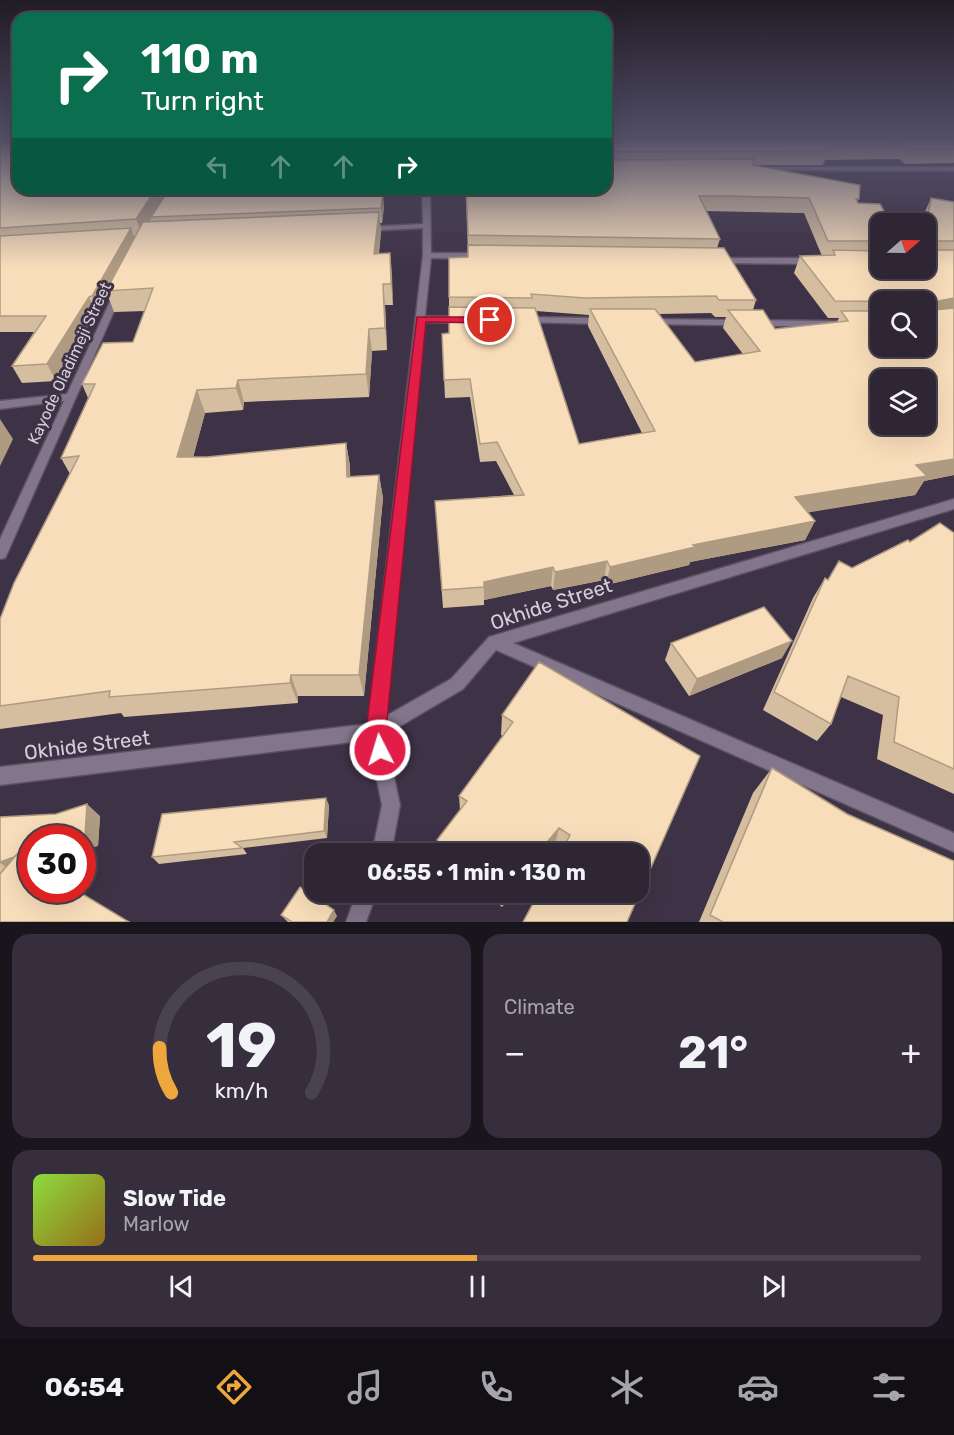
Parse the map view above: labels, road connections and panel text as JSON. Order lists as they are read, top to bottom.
{
  "streets": {
    "street": ["Kayode Oladimeji Street", "Okhide Street"]
  },
  "north": "right",
  "page": {
    "turn": ["110 m", "Turn right"],
    "limit": "30",
    "trip": "06:55 · 1 min · 130 m",
    "tile": "Climate",
    "heat": ["−", "21°", "+"],
    "song": ["Slow Tide", "Marlow"],
    "tabs": "06:54",
    "gauge": ["19", "km/h"]
  }
}
